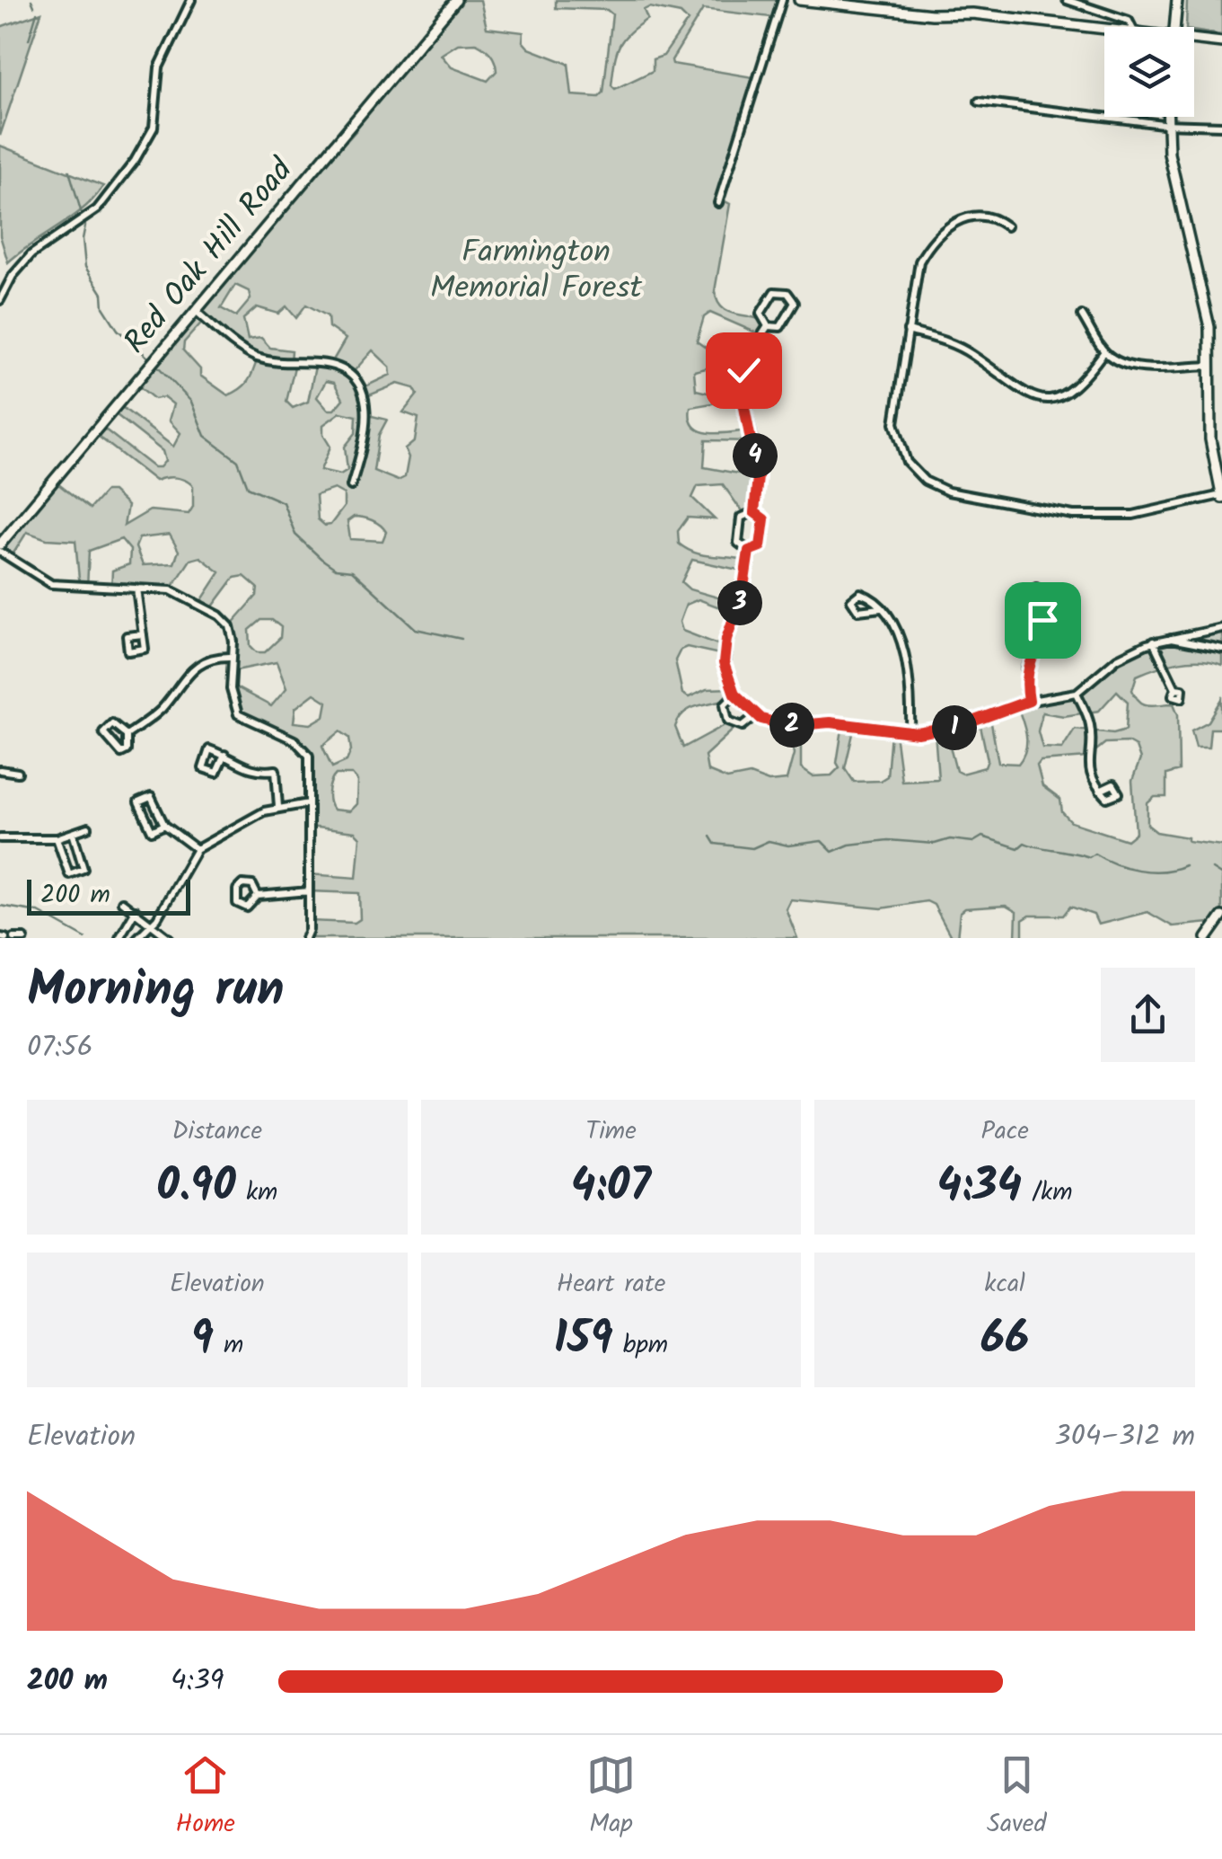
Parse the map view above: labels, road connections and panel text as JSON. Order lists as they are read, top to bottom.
{
  "streets": {
    "street": ["Red Oak Hill Road"]
  },
  "parks": ["Farmington Memorial Forest"],
  "scale_bar": "200 m",
  "page": {
    "pins": [
      "4",
      "3",
      "2",
      "1"
    ],
    "scale": "200 m",
    "heading": ["Morning run", "07:56"],
    "stats": [
      ["Distance", "0.90 km"],
      ["Time", "4:07"],
      ["Pace", "4:34 /km"],
      ["Elevation", "9 m"],
      ["Heart rate", "159 bpm"],
      ["kcal", "66"]
    ],
    "chart": ["Elevation", "304–312 m"],
    "list": [
      {
        "name": "200 m",
        "note": "4:39"
      }
    ],
    "tabs": ["Home", "Map", "Saved"]
  }
}
